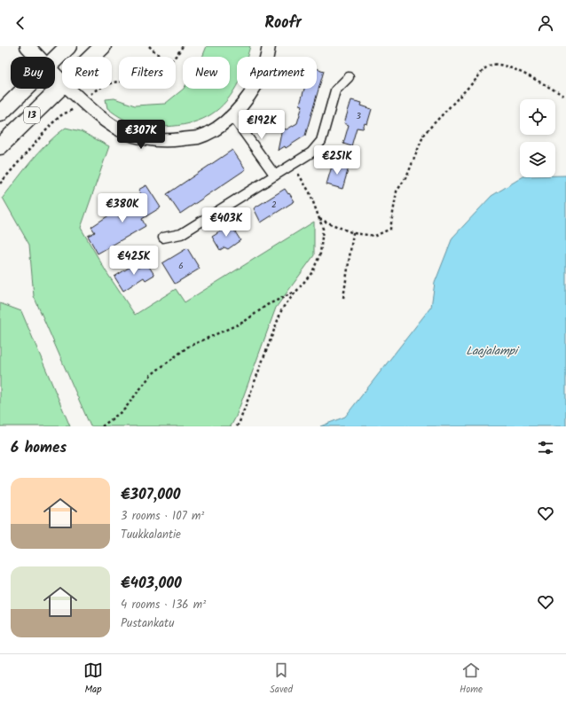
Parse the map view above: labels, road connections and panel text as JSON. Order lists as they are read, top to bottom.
{
  "streets": {
    "highway": ["13"]
  },
  "water": ["Laajalampi"],
  "house_numbers": ["3", "2", "6"],
  "page": {
    "header": "Roofr",
    "chip": [
      "Buy",
      "Rent",
      "Filters",
      "New",
      "Apartment"
    ],
    "price": [
      "€192K",
      "€307K",
      "€251K",
      "€380K",
      "€403K",
      "€425K"
    ],
    "heading": "6 homes",
    "list": [
      {
        "name": "€307,000",
        "note": "3 rooms · 107 m² · Tuukkalantie"
      },
      {
        "name": "€403,000",
        "note": "4 rooms · 136 m² · Pustankatu"
      }
    ],
    "tabs": ["Map", "Saved", "Home"]
  }
}
